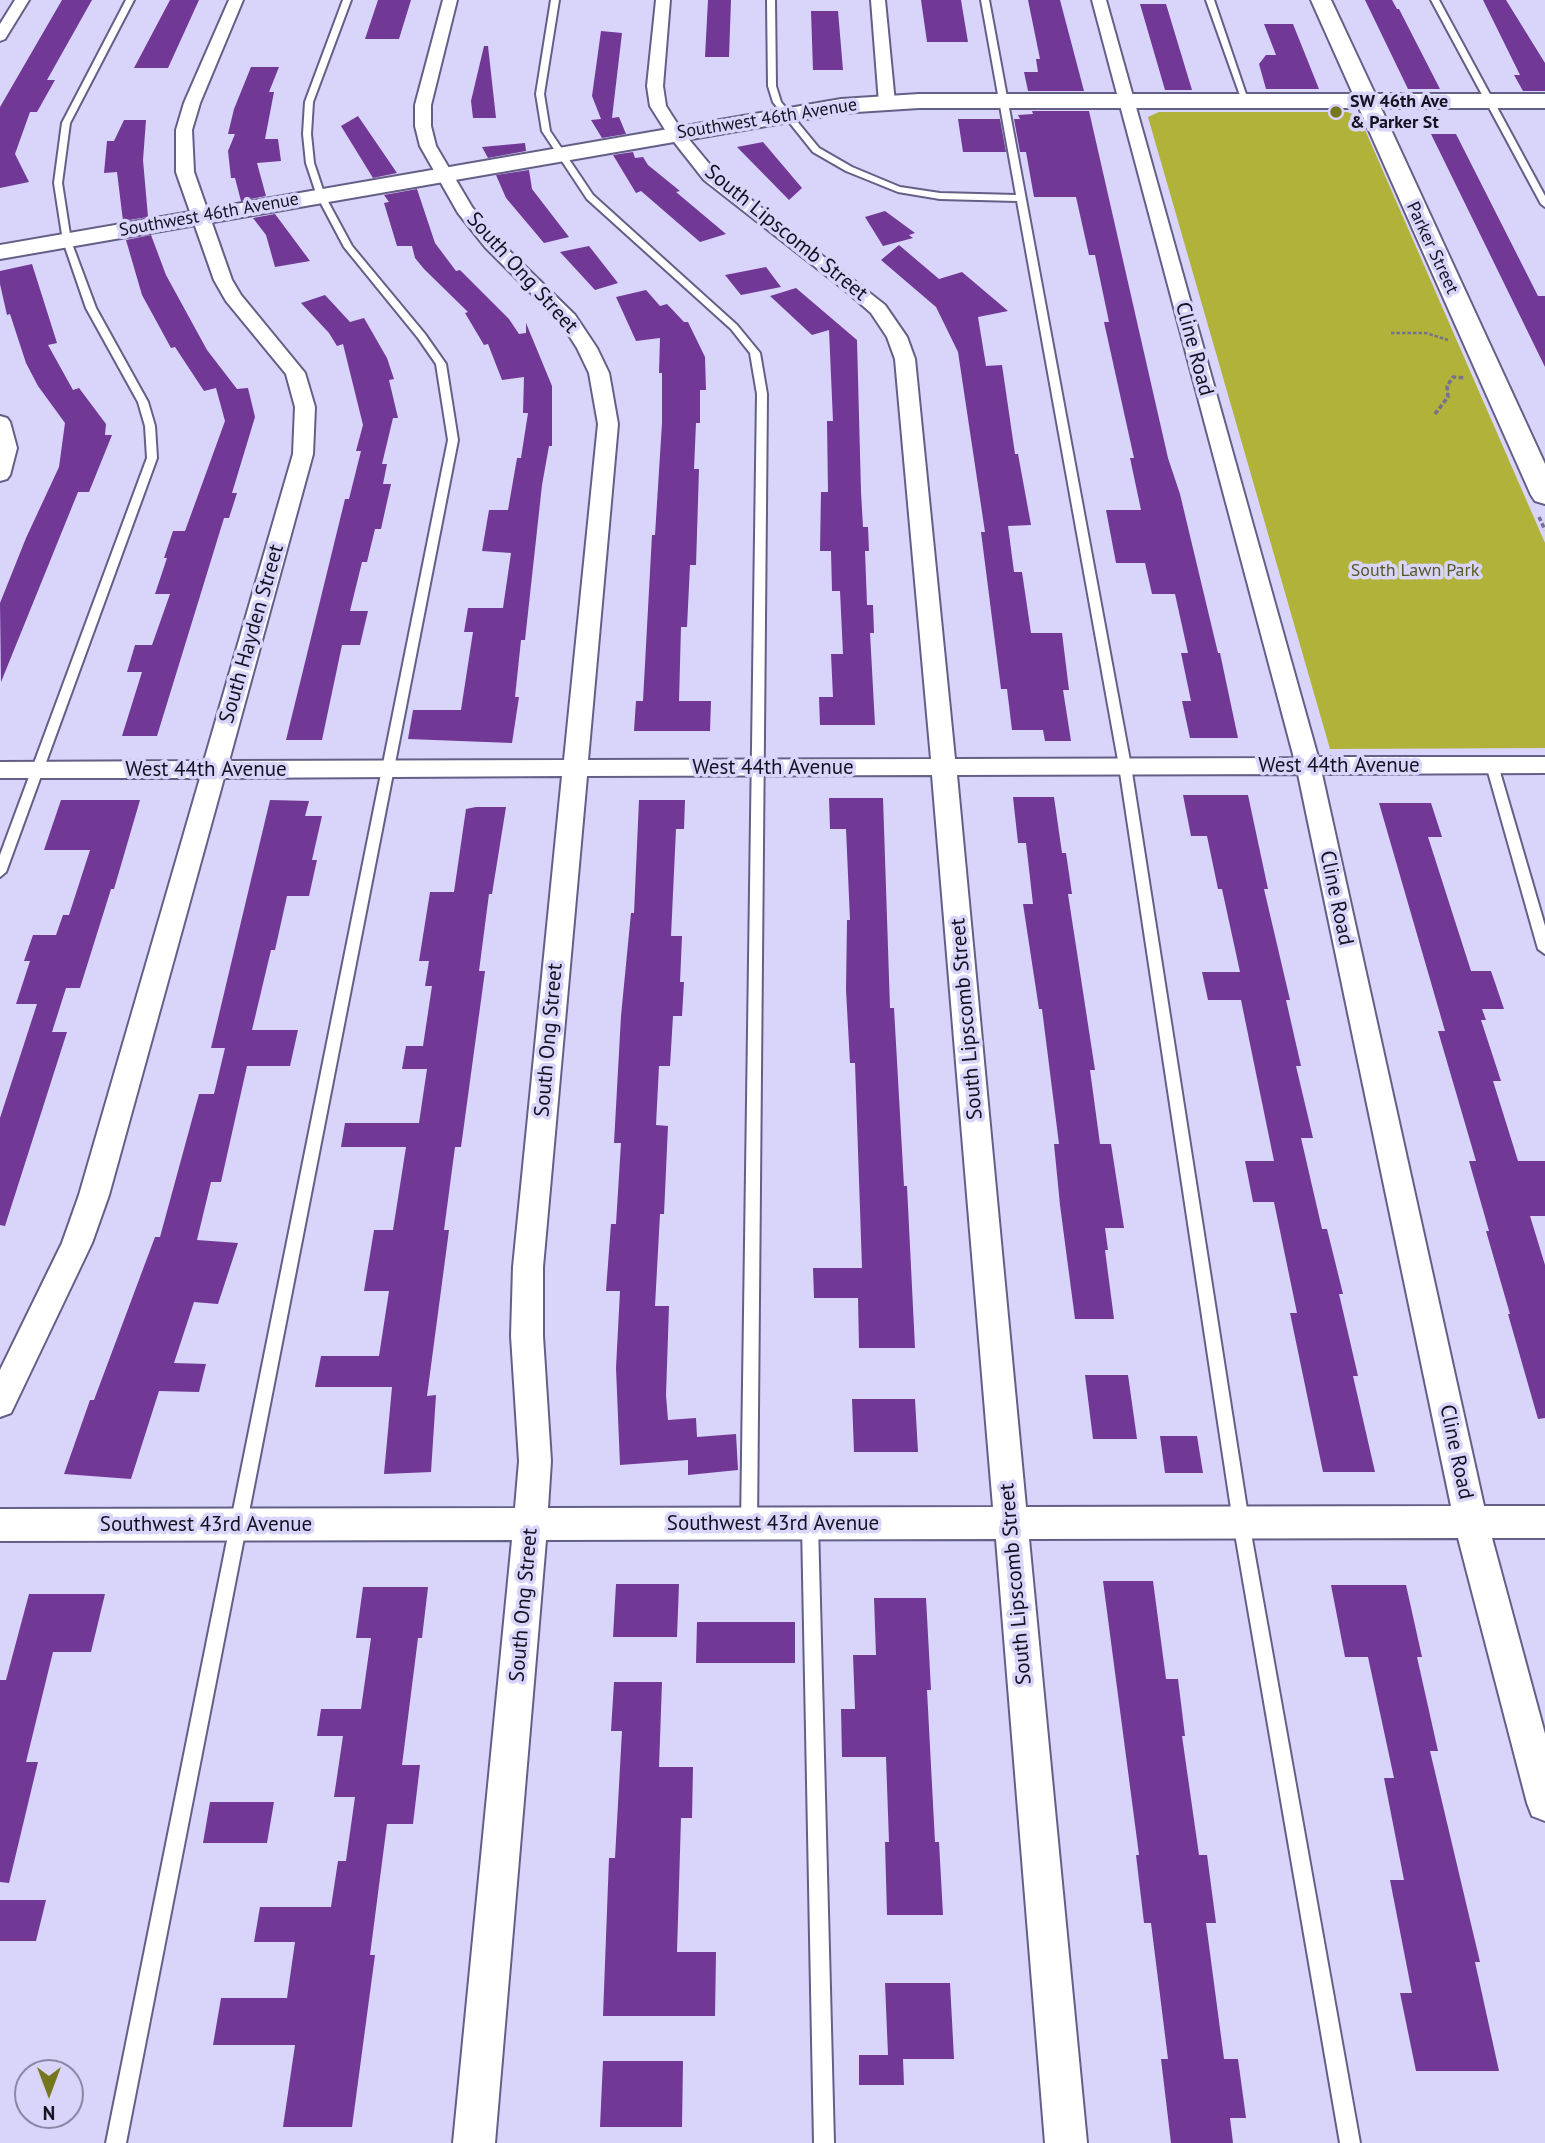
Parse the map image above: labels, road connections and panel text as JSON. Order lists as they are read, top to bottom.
{
  "streets": {
    "main road": ["Southwest 46th Avenue", "Parker Street"],
    "street": [
      "South Lipscomb Street",
      "South Ong Street",
      "Cline Road",
      "South Hayden Street",
      "West 44th Avenue",
      "Southwest 43rd Avenue"
    ]
  },
  "crossings": [
    ["Southwest 46th Avenue", "South Lipscomb Street"],
    ["Southwest 46th Avenue", "Parker Street"],
    ["Southwest 46th Avenue", "South Ong Street"],
    ["Southwest 46th Avenue", "Cline Road"],
    ["Southwest 46th Avenue", "South Hayden Street"],
    ["South Lipscomb Street", "West 44th Avenue"],
    ["South Lipscomb Street", "Southwest 43rd Avenue"],
    ["South Ong Street", "West 44th Avenue"],
    ["South Ong Street", "Southwest 43rd Avenue"],
    ["Cline Road", "West 44th Avenue"],
    ["Cline Road", "Southwest 43rd Avenue"],
    ["South Hayden Street", "West 44th Avenue"]
  ],
  "parks": ["South Lawn Park"],
  "places": ["SW 46th Ave & Parker St"],
  "north": "bottom"
}
